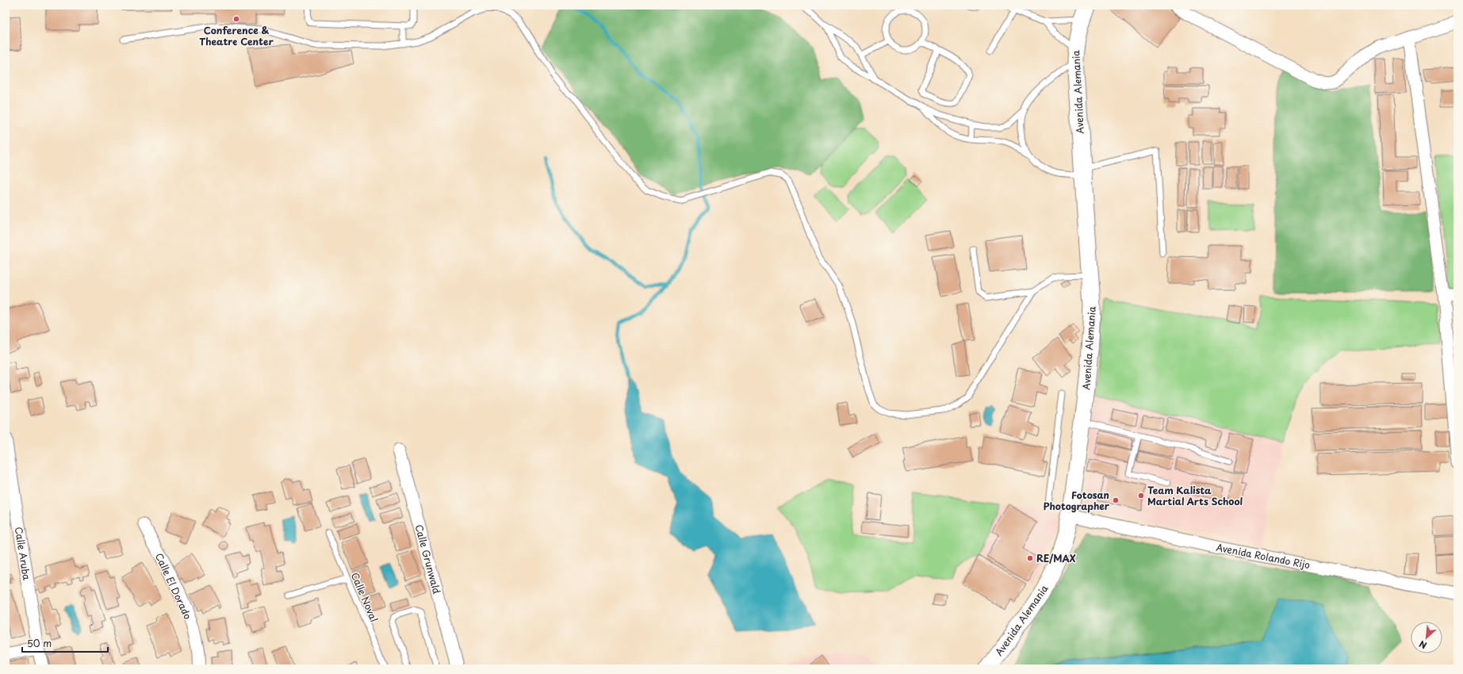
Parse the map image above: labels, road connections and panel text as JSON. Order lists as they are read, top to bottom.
{
  "streets": {
    "street": [
      "Avenida Alemania",
      "Calle Aruba",
      "Avenida Rolando Rijo",
      "Calle Grunwald",
      "Calle El Dorado"
    ],
    "lane": ["Calle Noval"]
  },
  "crossings": [
    ["Avenida Alemania", "Avenida Rolando Rijo"]
  ],
  "places": [
    "Conference & Theatre Center",
    "Team Kalista Martial Arts School",
    "Fotosan Photographer",
    "RE/MAX"
  ],
  "scale_bar": "50 m",
  "north": "bottom left"
}
